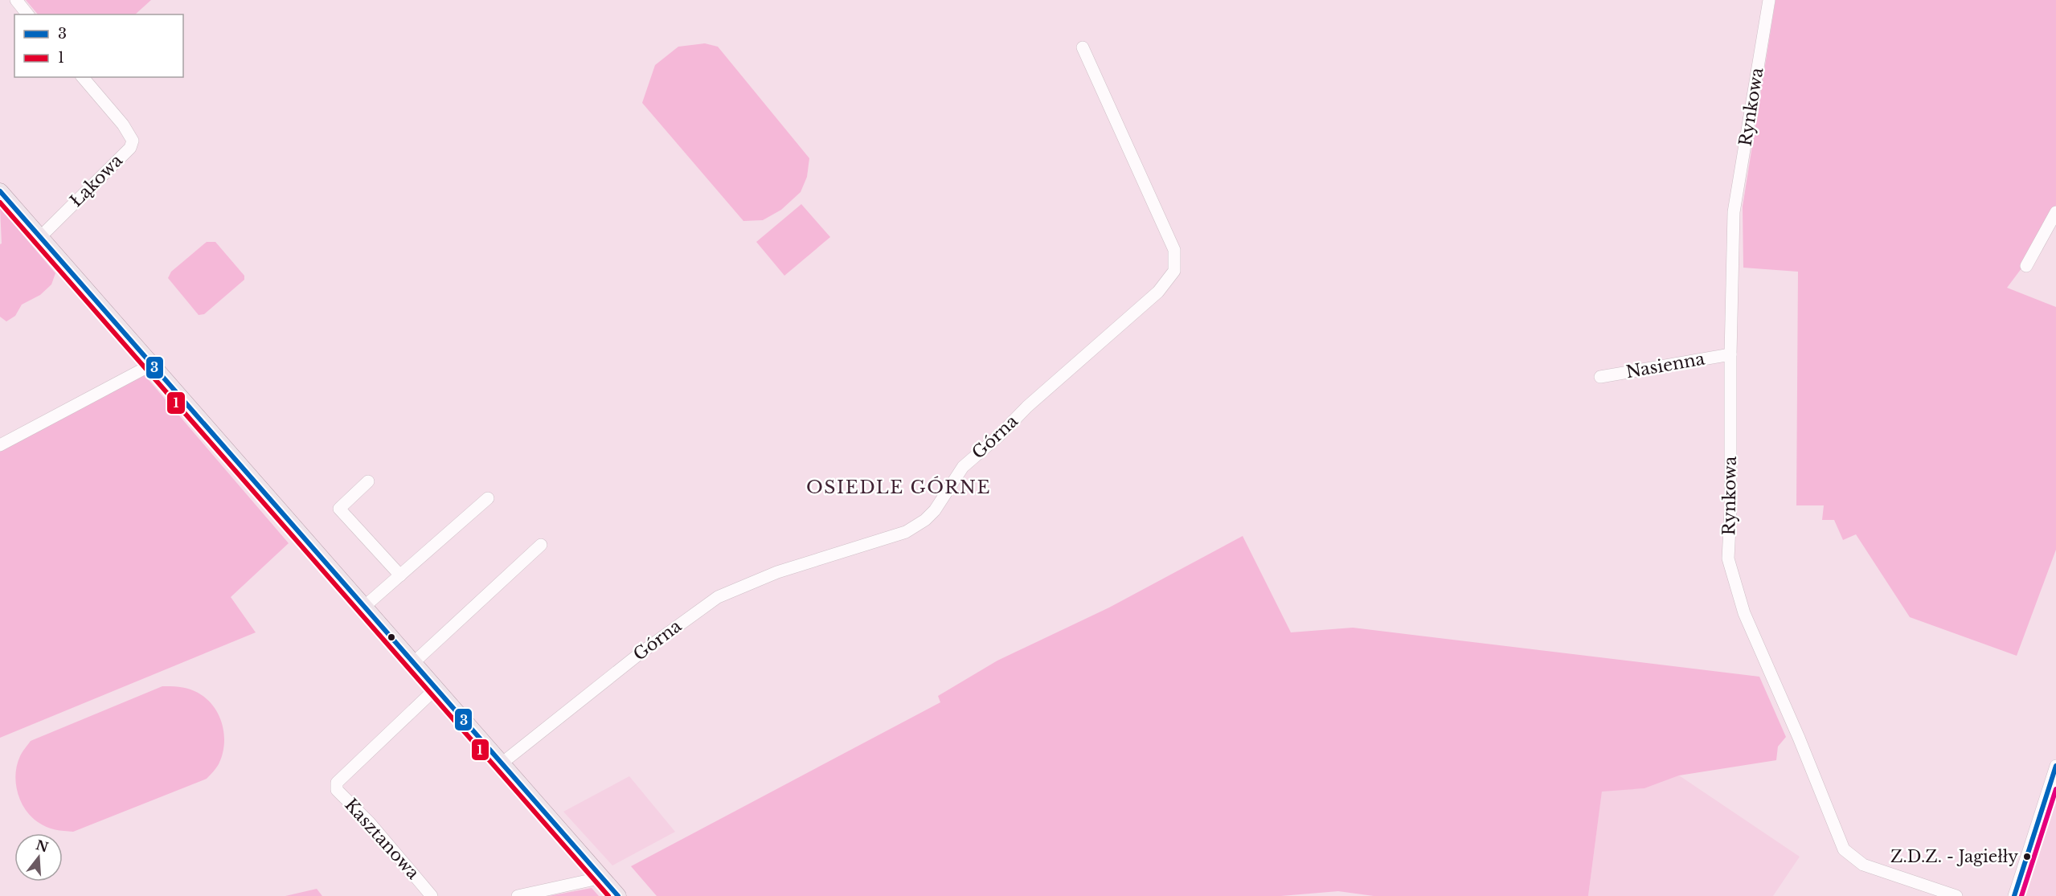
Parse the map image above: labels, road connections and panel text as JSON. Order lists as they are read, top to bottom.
{
  "streets": {
    "street": [
      "Rynkowa",
      "Łąkowa",
      "Nasienna",
      "Górna",
      "Kasztanowa"
    ]
  },
  "crossings": [
    ["Rynkowa", "Nasienna"]
  ],
  "districts": ["OSIEDLE GÓRNE"],
  "places": ["Z.D.Z. - Jagiełły"],
  "lines": ["transit line 3", "transit line 1"],
  "legend": ["3", "1"],
  "north": "top"
}
